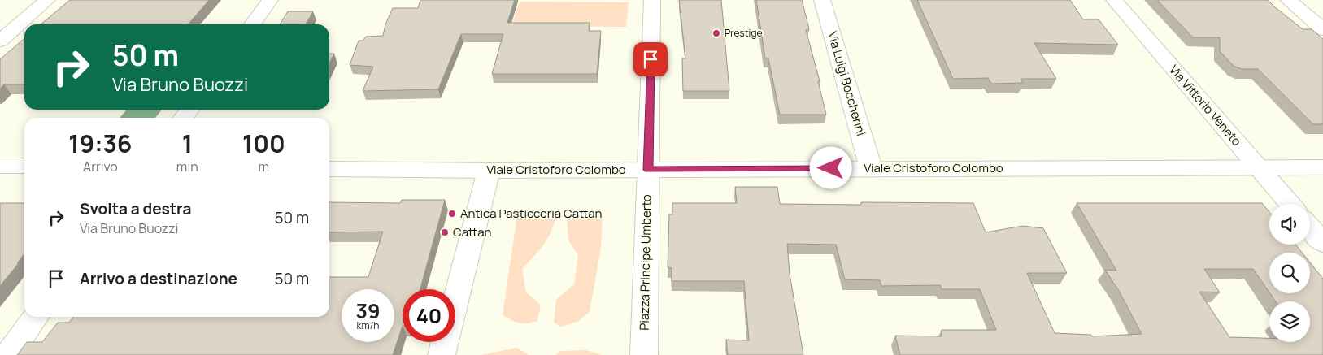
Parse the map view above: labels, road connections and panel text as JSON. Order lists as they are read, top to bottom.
{
  "streets": {
    "street": [
      "Via Luigi Boccherini",
      "Via Vittorio Veneto",
      "Viale Cristoforo Colombo",
      "Piazza Principe Umberto"
    ]
  },
  "crossings": [
    ["Via Luigi Boccherini", "Viale Cristoforo Colombo"],
    ["Via Vittorio Veneto", "Viale Cristoforo Colombo"],
    ["Viale Cristoforo Colombo", "Piazza Principe Umberto"]
  ],
  "places": ["Prestige", "Antica Pasticceria Cattan", "Cattan"],
  "page": {
    "turn": ["50 m", "Via Bruno Buozzi"],
    "eta": [
      "19:36",
      "Arrivo",
      "1",
      "min",
      "100",
      "m"
    ],
    "list": [
      {
        "name": "Svolta a destra",
        "note": "Via Bruno Buozzi",
        "value": "50 m"
      },
      {
        "name": "Arrivo a destinazione",
        "value": "50 m"
      }
    ],
    "speed": "39 km/h",
    "limit": "40"
  }
}
